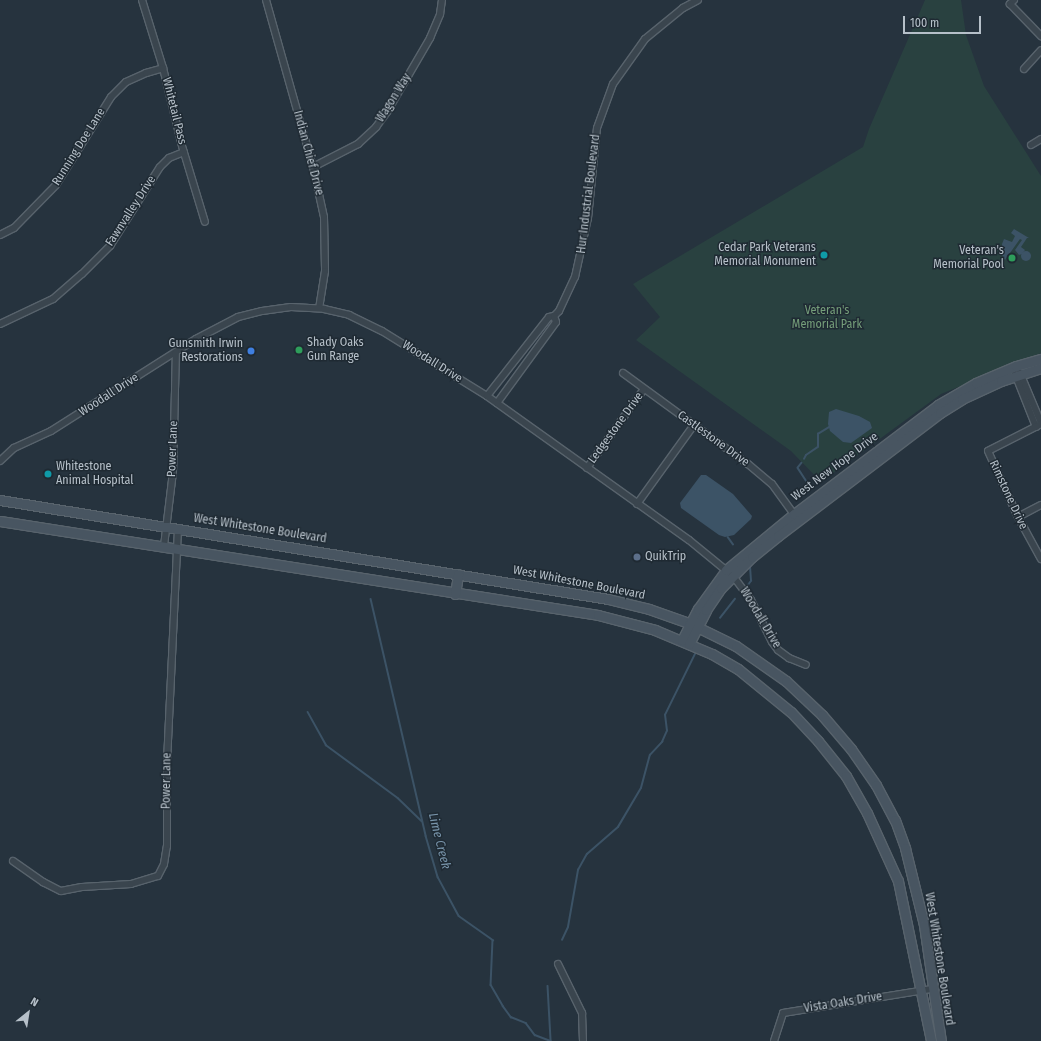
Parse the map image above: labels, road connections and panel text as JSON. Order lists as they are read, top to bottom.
{
  "streets": {
    "main road": ["West New Hope Drive", "West Whitestone Boulevard"],
    "street": [
      "Wagon Way",
      "Whitetail Pass",
      "Running Doe Lane",
      "Indian Chief Drive",
      "Hur Industrial Boulevard",
      "Fawnvalley Drive",
      "Woodall Drive",
      "Ledgestone Drive",
      "Castlestone Drive",
      "Power Lane",
      "Rimstone Drive",
      "Vista Oaks Drive"
    ]
  },
  "crossings": [
    ["Wagon Way", "Indian Chief Drive"],
    ["Whitetail Pass", "Running Doe Lane"],
    ["Whitetail Pass", "Fawnvalley Drive"],
    ["Indian Chief Drive", "Woodall Drive"],
    ["Hur Industrial Boulevard", "Woodall Drive"],
    ["Woodall Drive", "Ledgestone Drive"],
    ["Woodall Drive", "Power Lane"],
    ["Woodall Drive", "West New Hope Drive"],
    ["Ledgestone Drive", "Castlestone Drive"],
    ["Castlestone Drive", "West New Hope Drive"],
    ["Power Lane", "West Whitestone Boulevard"],
    ["West New Hope Drive", "West Whitestone Boulevard"],
    ["West Whitestone Boulevard", "Vista Oaks Drive"]
  ],
  "water": ["Lime Creek"],
  "parks": ["Veteran's Memorial Park"],
  "places": [
    "Cedar Park Veterans Memorial Monument",
    "Veteran's Memorial Pool",
    "Shady Oaks Gun Range",
    "Gunsmith Irwin Restorations",
    "Whitestone Animal Hospital",
    "QuikTrip"
  ],
  "scale_bar": "100 m",
  "north": "top right"
}
